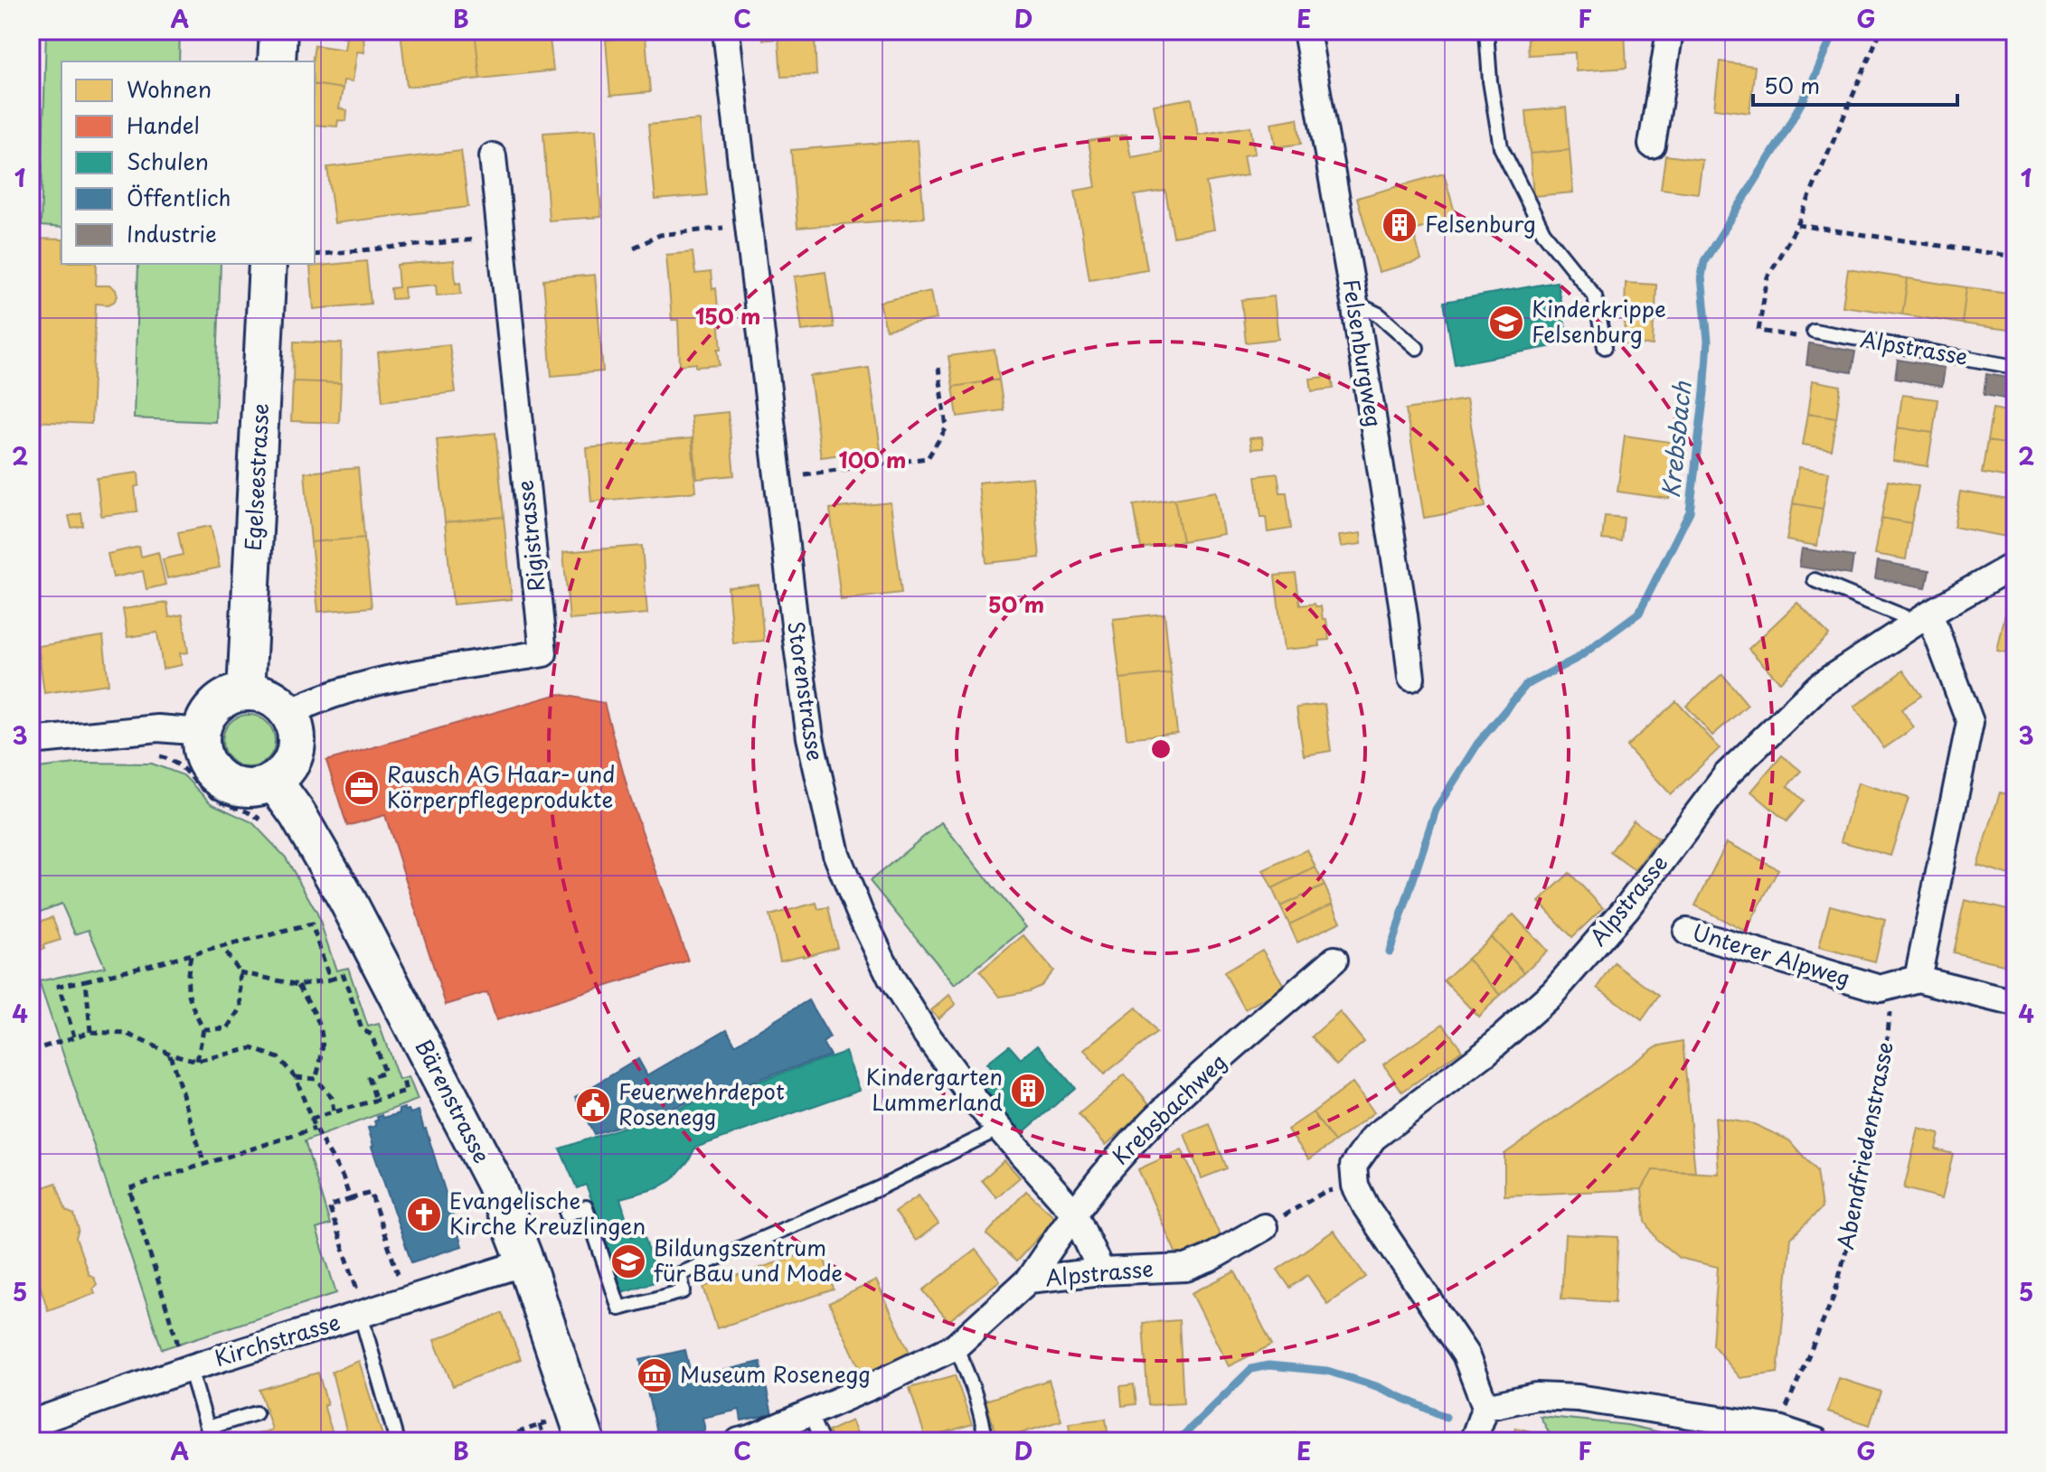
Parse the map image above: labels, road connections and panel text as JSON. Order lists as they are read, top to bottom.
{
  "streets": {
    "main road": ["Egelseestrasse", "Bärenstrasse"],
    "street": [
      "Alpstrasse",
      "Felsenburgweg",
      "Rigistrasse",
      "Storenstrasse",
      "Unterer Alpweg",
      "Krebsbachweg",
      "Kirchstrasse"
    ],
    "path": ["Abendfriedenstrasse"]
  },
  "crossings": [
    ["Alpstrasse", "Storenstrasse"],
    ["Alpstrasse", "Krebsbachweg"],
    ["Egelseestrasse", "Rigistrasse"],
    ["Egelseestrasse", "Bärenstrasse"],
    ["Rigistrasse", "Bärenstrasse"],
    ["Storenstrasse", "Krebsbachweg"],
    ["Unterer Alpweg", "Abendfriedenstrasse"],
    ["Bärenstrasse", "Kirchstrasse"]
  ],
  "water": ["Krebsbach"],
  "places": {
    "building": ["Felsenburg", "Kindergarten Lummerland"],
    "school or university": ["Kinderkrippe Felsenburg", "Bildungszentrum für Bau und Mode"],
    "office": ["Rausch AG Haar- und Körperpflegeprodukte"],
    "public building": ["Feuerwehrdepot Rosenegg"],
    "church": ["Evangelische Kirche Kreuzlingen"],
    "museum": ["Museum Rosenegg"]
  },
  "legend": [
    "Wohnen",
    "Handel",
    "Schulen",
    "Öffentlich",
    "Industrie"
  ],
  "scale_bar": "50 m",
  "grid": {
    "columns": [
      "A",
      "B",
      "C",
      "D",
      "E",
      "F",
      "G"
    ],
    "rows": [
      "1",
      "2",
      "3",
      "4",
      "5"
    ]
  },
  "rings": ["150 m", "100 m", "50 m"]
}
